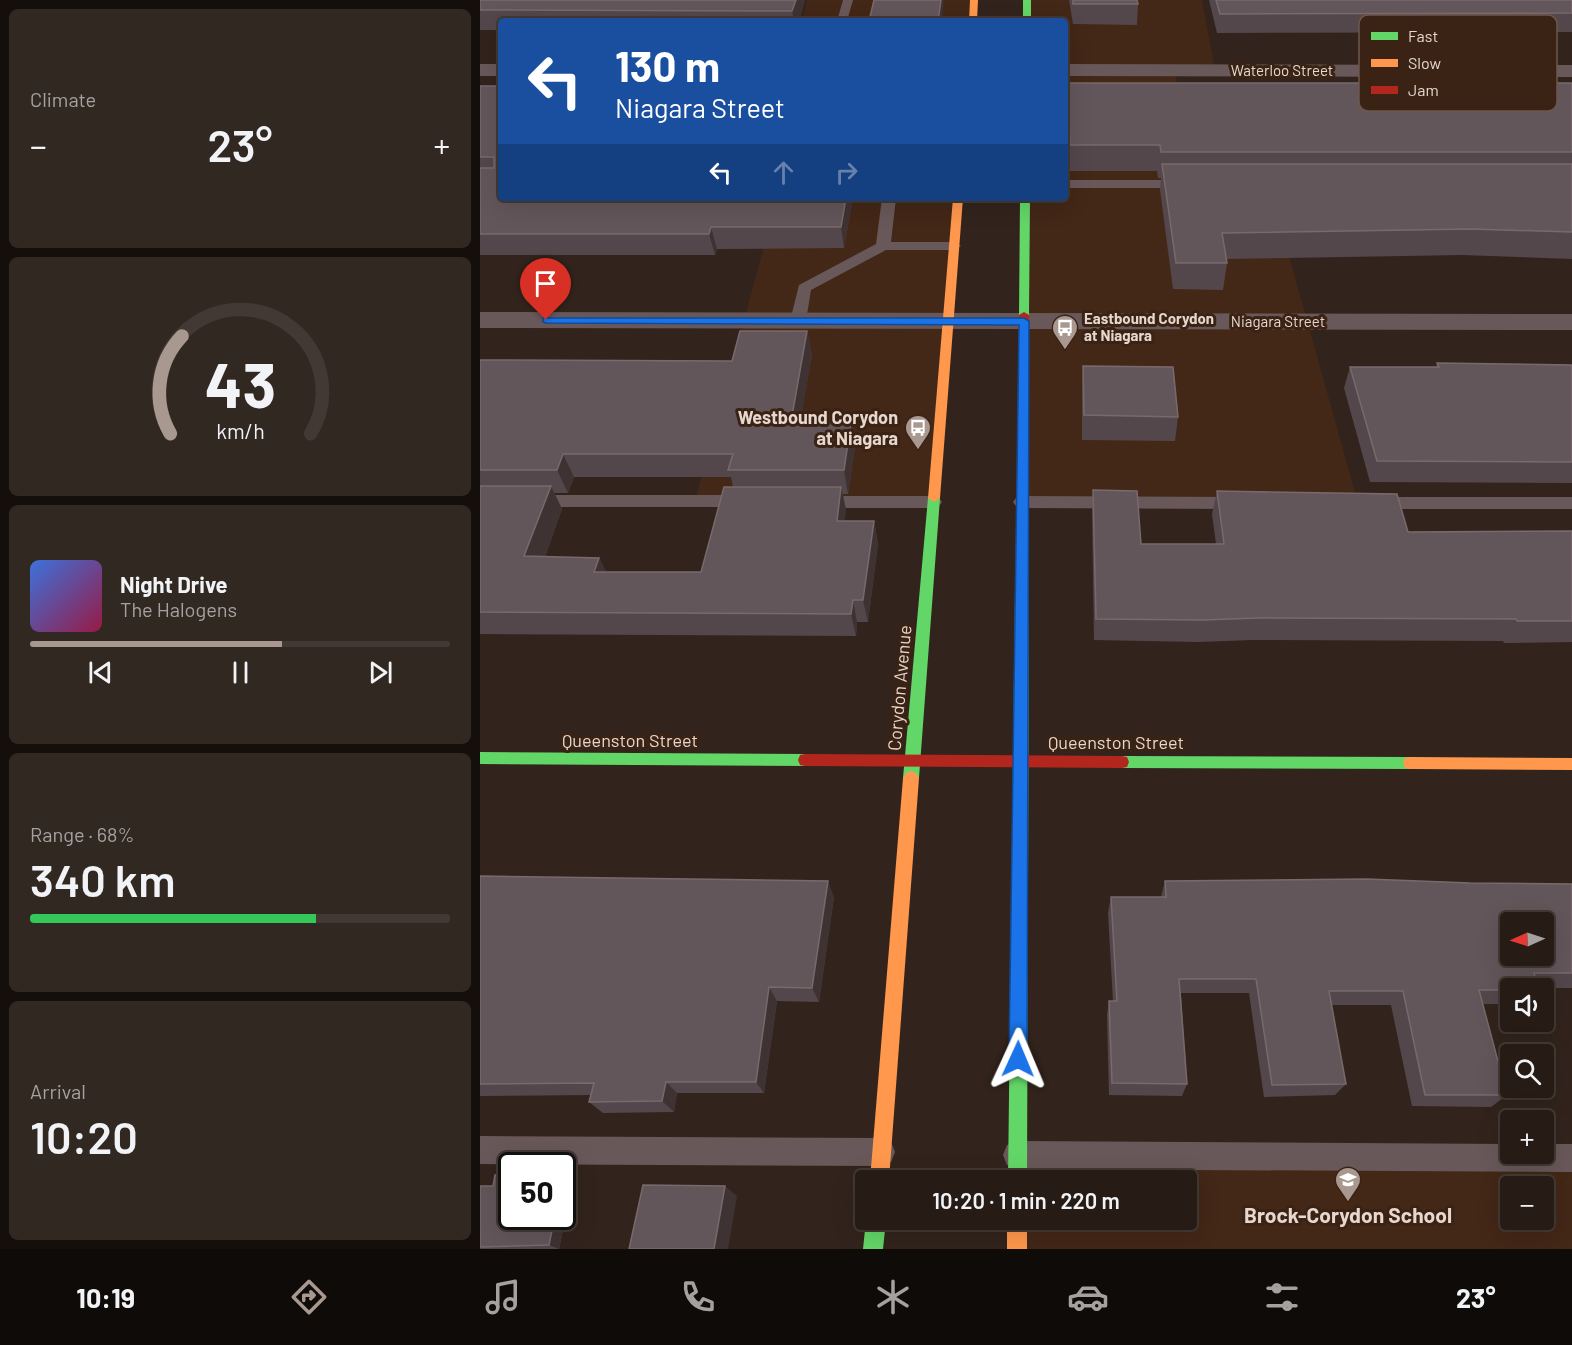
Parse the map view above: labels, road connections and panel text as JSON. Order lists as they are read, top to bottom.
{
  "streets": {
    "main road": ["Corydon Avenue", "Queenston Street"],
    "street": ["Waterloo Street", "Niagara Street"]
  },
  "crossings": [
    ["Niagara Street", "Corydon Avenue"],
    ["Corydon Avenue", "Queenston Street"]
  ],
  "places": {
    "bus stop": ["Eastbound Corydon at Niagara", "Westbound Corydon at Niagara"],
    "school or university": ["Brock-Corydon School"]
  },
  "legend": ["Fast", "Slow", "Jam"],
  "north": "left",
  "page": {
    "tile": [
      "Climate",
      ["Range · 68%", "340 km"],
      ["Arrival", "10:20"]
    ],
    "turn": ["130 m", "Niagara Street"],
    "heat": ["−", "23°", "+"],
    "song": ["Night Drive", "The Halogens"],
    "map_buttons": ["+", "−"],
    "limit": "50",
    "trip": "10:20 · 1 min · 220 m",
    "tabs": ["10:19", "23°"],
    "gauge": ["43", "km/h"]
  }
}
